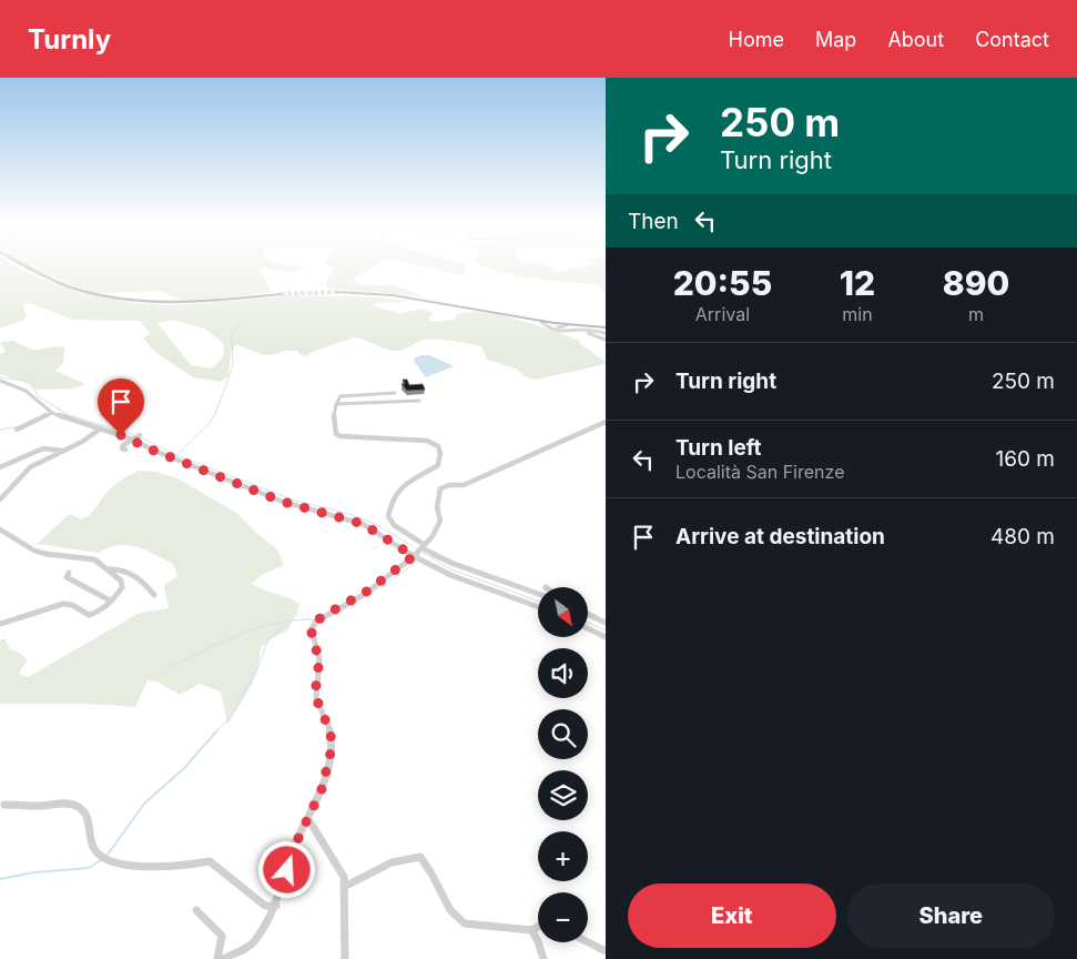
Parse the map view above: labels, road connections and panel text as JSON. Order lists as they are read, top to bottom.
{
  "north": "bottom right",
  "page": {
    "header": "Turnly",
    "nav": [
      "Home",
      "Map",
      "About",
      "Contact"
    ],
    "turn": ["250 m", "Turn right"],
    "then": "Then",
    "eta": [
      "20:55",
      "Arrival",
      "12",
      "min",
      "890",
      "m"
    ],
    "list": [
      {
        "name": "Turn right",
        "value": "250 m"
      },
      {
        "name": "Turn left",
        "note": "Località San Firenze",
        "value": "160 m"
      },
      {
        "name": "Arrive at destination",
        "value": "480 m"
      }
    ],
    "map_buttons": ["+", "−"],
    "buttons": ["Exit", "Share"]
  }
}
